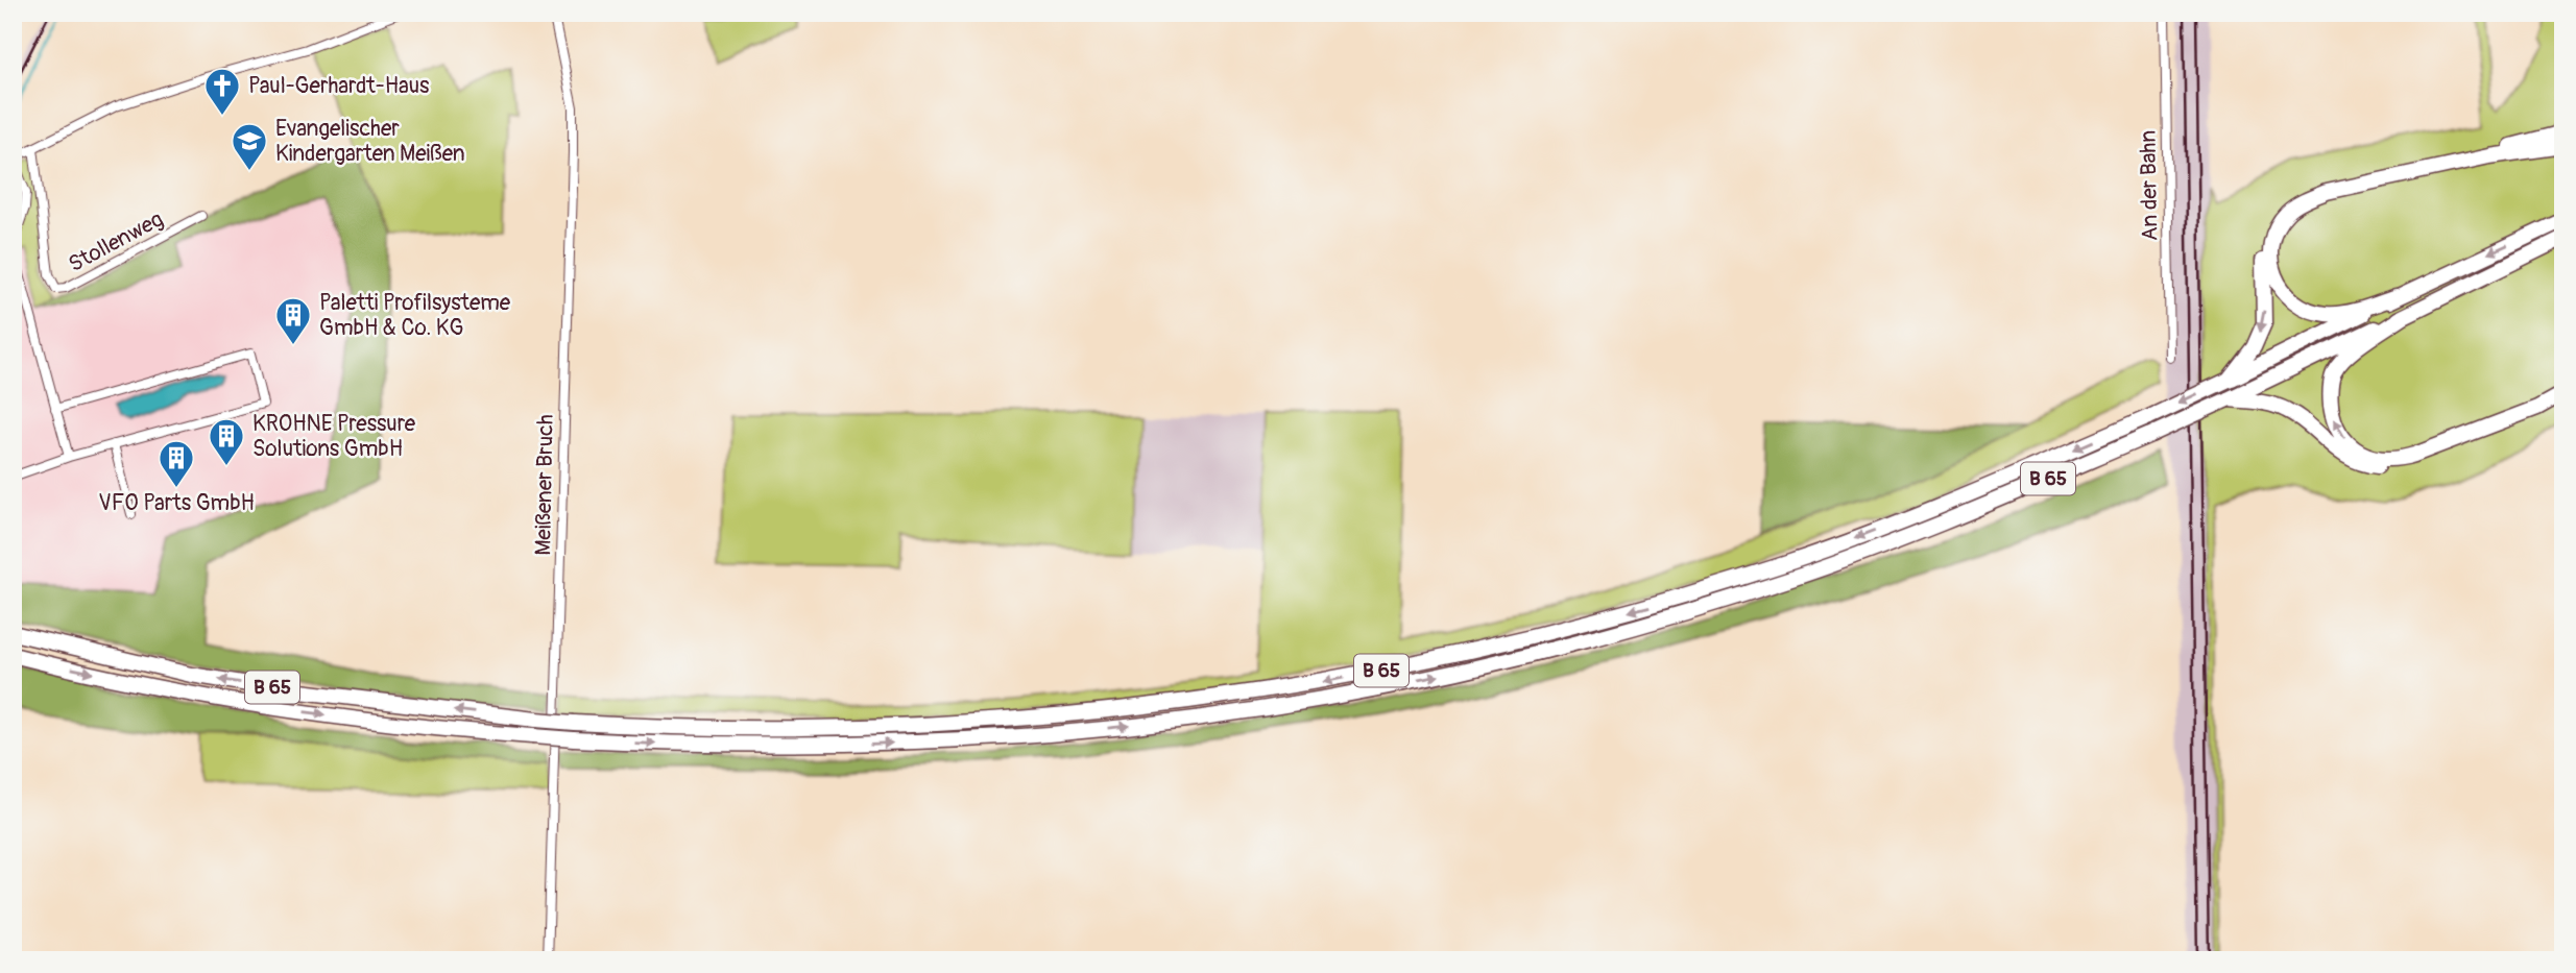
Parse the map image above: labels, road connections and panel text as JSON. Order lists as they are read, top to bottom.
{
  "streets": {
    "highway": ["B 65"],
    "street": ["An der Bahn", "Stollenweg", "Meißener Bruch"]
  },
  "places": {
    "church": ["Paul-Gerhardt-Haus"],
    "school or university": ["Evangelischer Kindergarten Meißen"],
    "building": ["Paletti Profilsysteme GmbH & Co. KG", "KROHNE Pressure Solutions GmbH", "VFO Parts GmbH"]
  }
}
